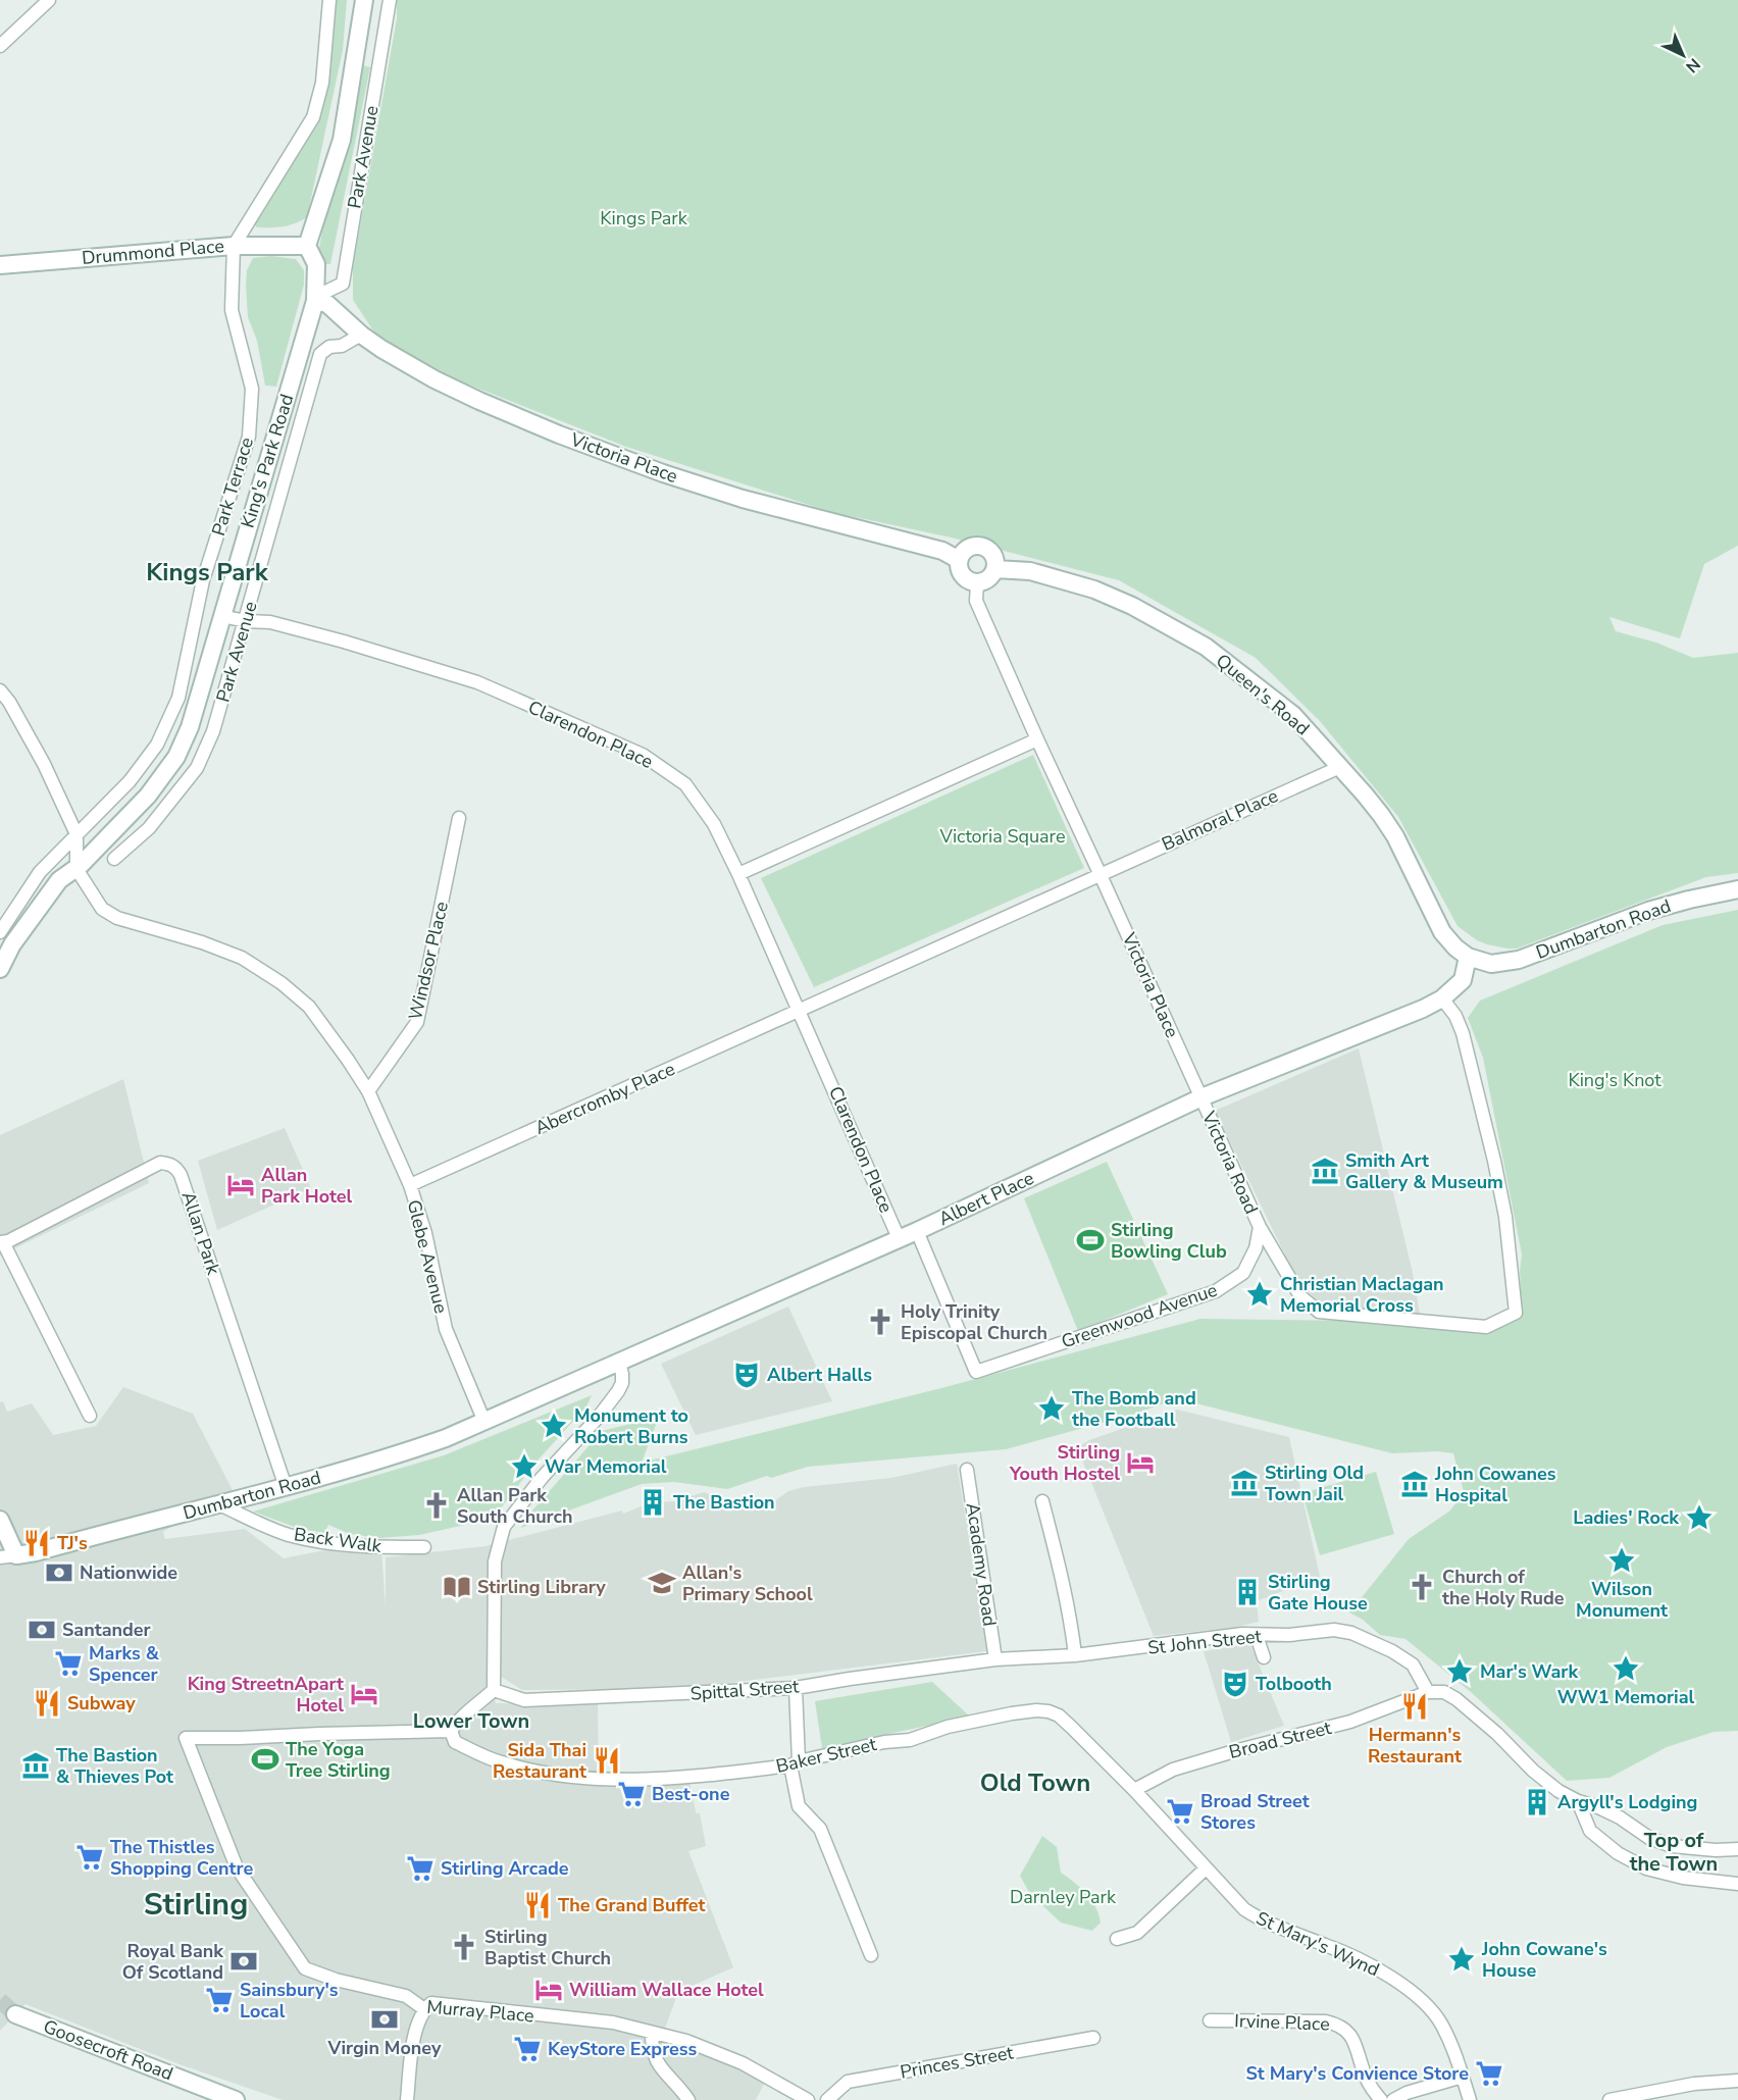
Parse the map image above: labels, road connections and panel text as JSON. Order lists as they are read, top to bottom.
{
  "streets": {
    "street": [
      "Park Avenue",
      "Drummond Place",
      "Victoria Place",
      "King's Park Road",
      "Park Terrace",
      "Queen's Road",
      "Clarendon Place",
      "Balmoral Place",
      "Dumbarton Road",
      "Windsor Place",
      "Abercromby Place",
      "Victoria Road",
      "Albert Place",
      "Allan Park",
      "Glebe Avenue",
      "Greenwood Avenue",
      "Back Walk",
      "Academy Road",
      "St John Street",
      "Spittal Street",
      "Broad Street",
      "Baker Street",
      "St Mary's Wynd",
      "Murray Place",
      "Irvine Place",
      "Goosecroft Road",
      "Princes Street"
    ]
  },
  "crossings": [
    ["Park Avenue", "Victoria Place"],
    ["Park Avenue", "King's Park Road"],
    ["Park Avenue", "Clarendon Place"],
    ["Drummond Place", "King's Park Road"],
    ["Drummond Place", "Park Terrace"],
    ["Victoria Place", "King's Park Road"],
    ["Victoria Place", "Queen's Road"],
    ["Victoria Place", "Balmoral Place"],
    ["Victoria Place", "Victoria Road"],
    ["Victoria Place", "Albert Place"],
    ["King's Park Road", "Clarendon Place"],
    ["King's Park Road", "Glebe Avenue"],
    ["Queen's Road", "Balmoral Place"],
    ["Queen's Road", "Dumbarton Road"],
    ["Queen's Road", "Albert Place"],
    ["Clarendon Place", "Abercromby Place"],
    ["Clarendon Place", "Albert Place"],
    ["Dumbarton Road", "Albert Place"],
    ["Dumbarton Road", "Allan Park"],
    ["Dumbarton Road", "Glebe Avenue"],
    ["Dumbarton Road", "Back Walk"],
    ["Windsor Place", "Glebe Avenue"],
    ["Abercromby Place", "Glebe Avenue"],
    ["Victoria Road", "Albert Place"],
    ["Victoria Road", "Greenwood Avenue"],
    ["Albert Place", "Glebe Avenue"],
    ["Albert Place", "Greenwood Avenue"],
    ["Academy Road", "St John Street"],
    ["Academy Road", "Spittal Street"],
    ["St John Street", "Spittal Street"],
    ["St John Street", "Broad Street"],
    ["Broad Street", "Baker Street"],
    ["Broad Street", "St Mary's Wynd"],
    ["Baker Street", "St Mary's Wynd"],
    ["Baker Street", "Murray Place"]
  ],
  "districts": [
    "Kings Park",
    "Lower Town",
    "Old Town",
    "Top of the Town",
    "Stirling"
  ],
  "parks": [
    "Kings Park",
    "Victoria Square",
    "King's Knot",
    "Darnley Park"
  ],
  "places": {
    "museum": [
      "Smith Art Gallery & Museum",
      "Stirling Old Town Jail",
      "John Cowanes Hospital",
      "The Bastion & Thieves Pot"
    ],
    "hotel": [
      "Allan Park Hotel",
      "Stirling Youth Hostel",
      "King StreetnApart Hotel",
      "William Wallace Hotel"
    ],
    "sports": ["Stirling Bowling Club", "The Yoga Tree Stirling"],
    "place": [
      "Christian Maclagan Memorial Cross",
      "The Bomb and the Football",
      "Monument to Robert Burns",
      "War Memorial",
      "Ladies' Rock",
      "Wilson Monument",
      "WW1 Memorial",
      "Mar's Wark",
      "John Cowane's House"
    ],
    "church": [
      "Holy Trinity Episcopal Church",
      "Allan Park South Church",
      "Church of the Holy Rude",
      "Stirling Baptist Church"
    ],
    "theatre": ["Albert Halls", "Tolbooth"],
    "building": ["The Bastion", "Stirling Gate House", "Argyll's Lodging"],
    "restaurant": [
      "TJ's",
      "Subway",
      "Hermann's Restaurant",
      "Sida Thai Restaurant",
      "The Grand Buffet"
    ],
    "bank": [
      "Nationwide",
      "Santander",
      "Royal Bank Of Scotland",
      "Virgin Money"
    ],
    "school or university": ["Allan's Primary School"],
    "library": ["Stirling Library"],
    "supermarket": [
      "Marks & Spencer",
      "Best-one",
      "Broad Street Stores",
      "The Thistles Shopping Centre",
      "Stirling Arcade",
      "Sainsbury's Local",
      "KeyStore Express",
      "St Mary's Convience Store"
    ]
  },
  "north": "bottom right"
}
